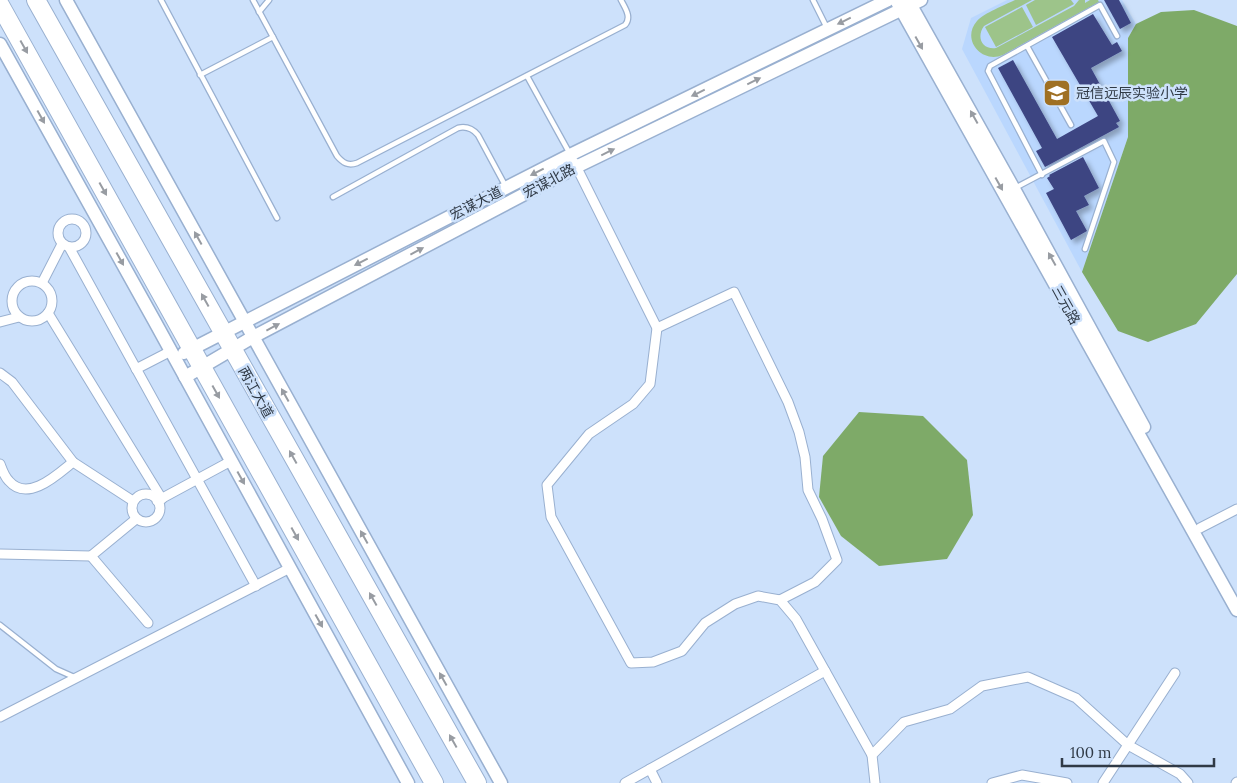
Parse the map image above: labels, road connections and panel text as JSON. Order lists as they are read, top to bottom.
{
  "streets": {
    "highway": ["两江大道"],
    "main road": ["宏谋北路", "宏谋大道", "三元路"]
  },
  "crossings": [
    ["宏谋北路", "三元路"],
    ["宏谋北路", "两江大道"],
    ["宏谋大道", "两江大道"]
  ],
  "one_way": ["宏谋北路", "宏谋大道"],
  "places": {
    "school or university": ["冠信远辰实验小学"]
  },
  "scale_bar": "100 m"
}
